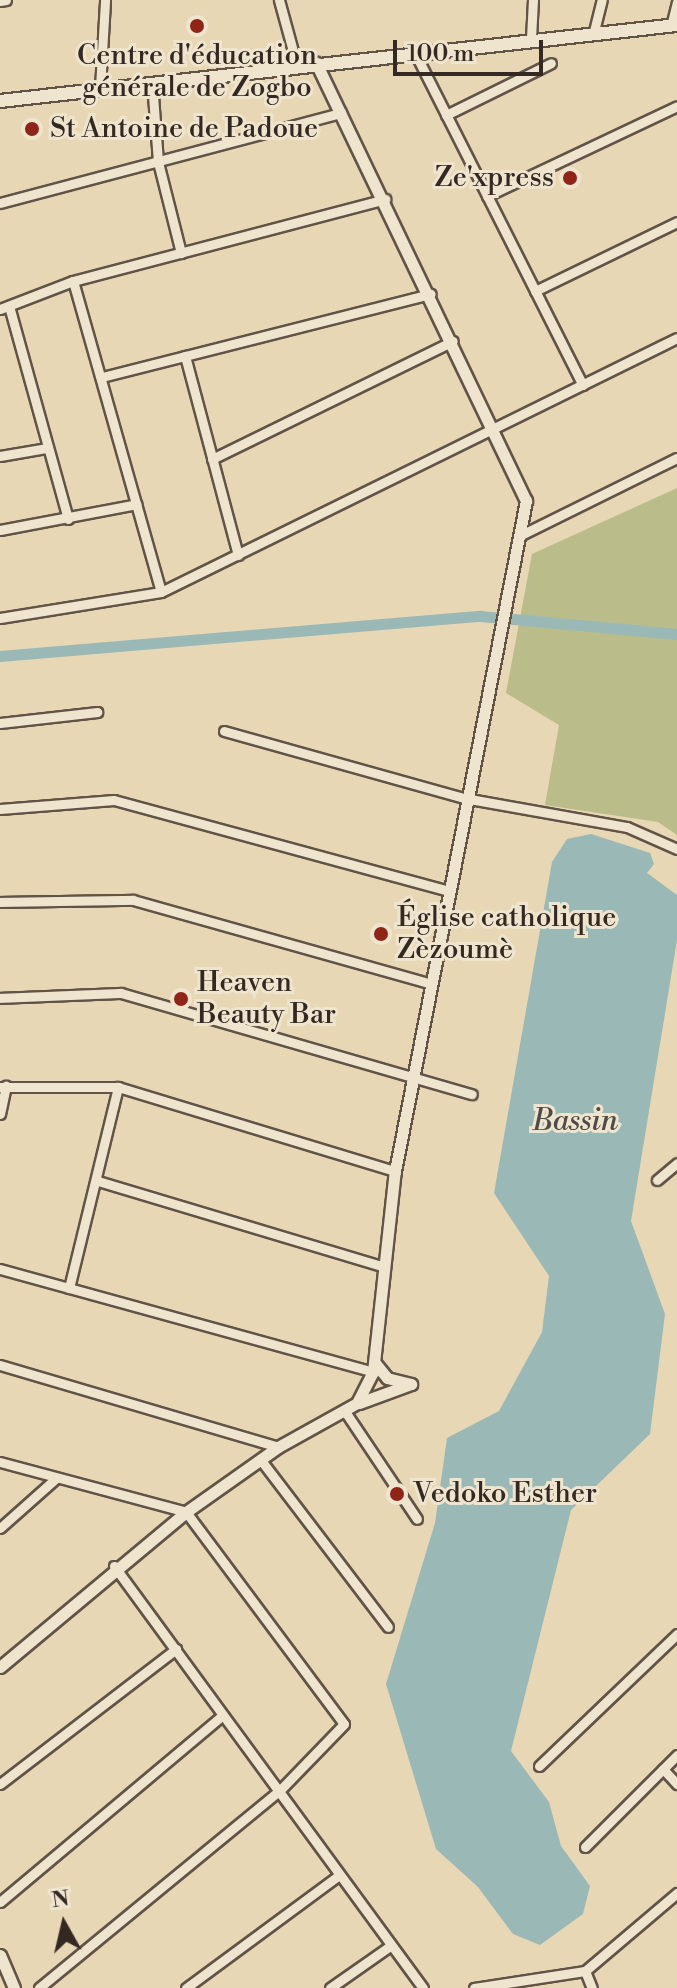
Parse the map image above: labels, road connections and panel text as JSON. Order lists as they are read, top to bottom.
{
  "water": ["Bassin"],
  "places": [
    "Centre d'éducation générale de Zogbo",
    "St Antoine de Padoue",
    "Ze'xpress",
    "Église catholique Zèzoumè",
    "Heaven Beauty Bar",
    "Vedoko Esther"
  ],
  "scale_bar": "100 m",
  "north": "top"
}
